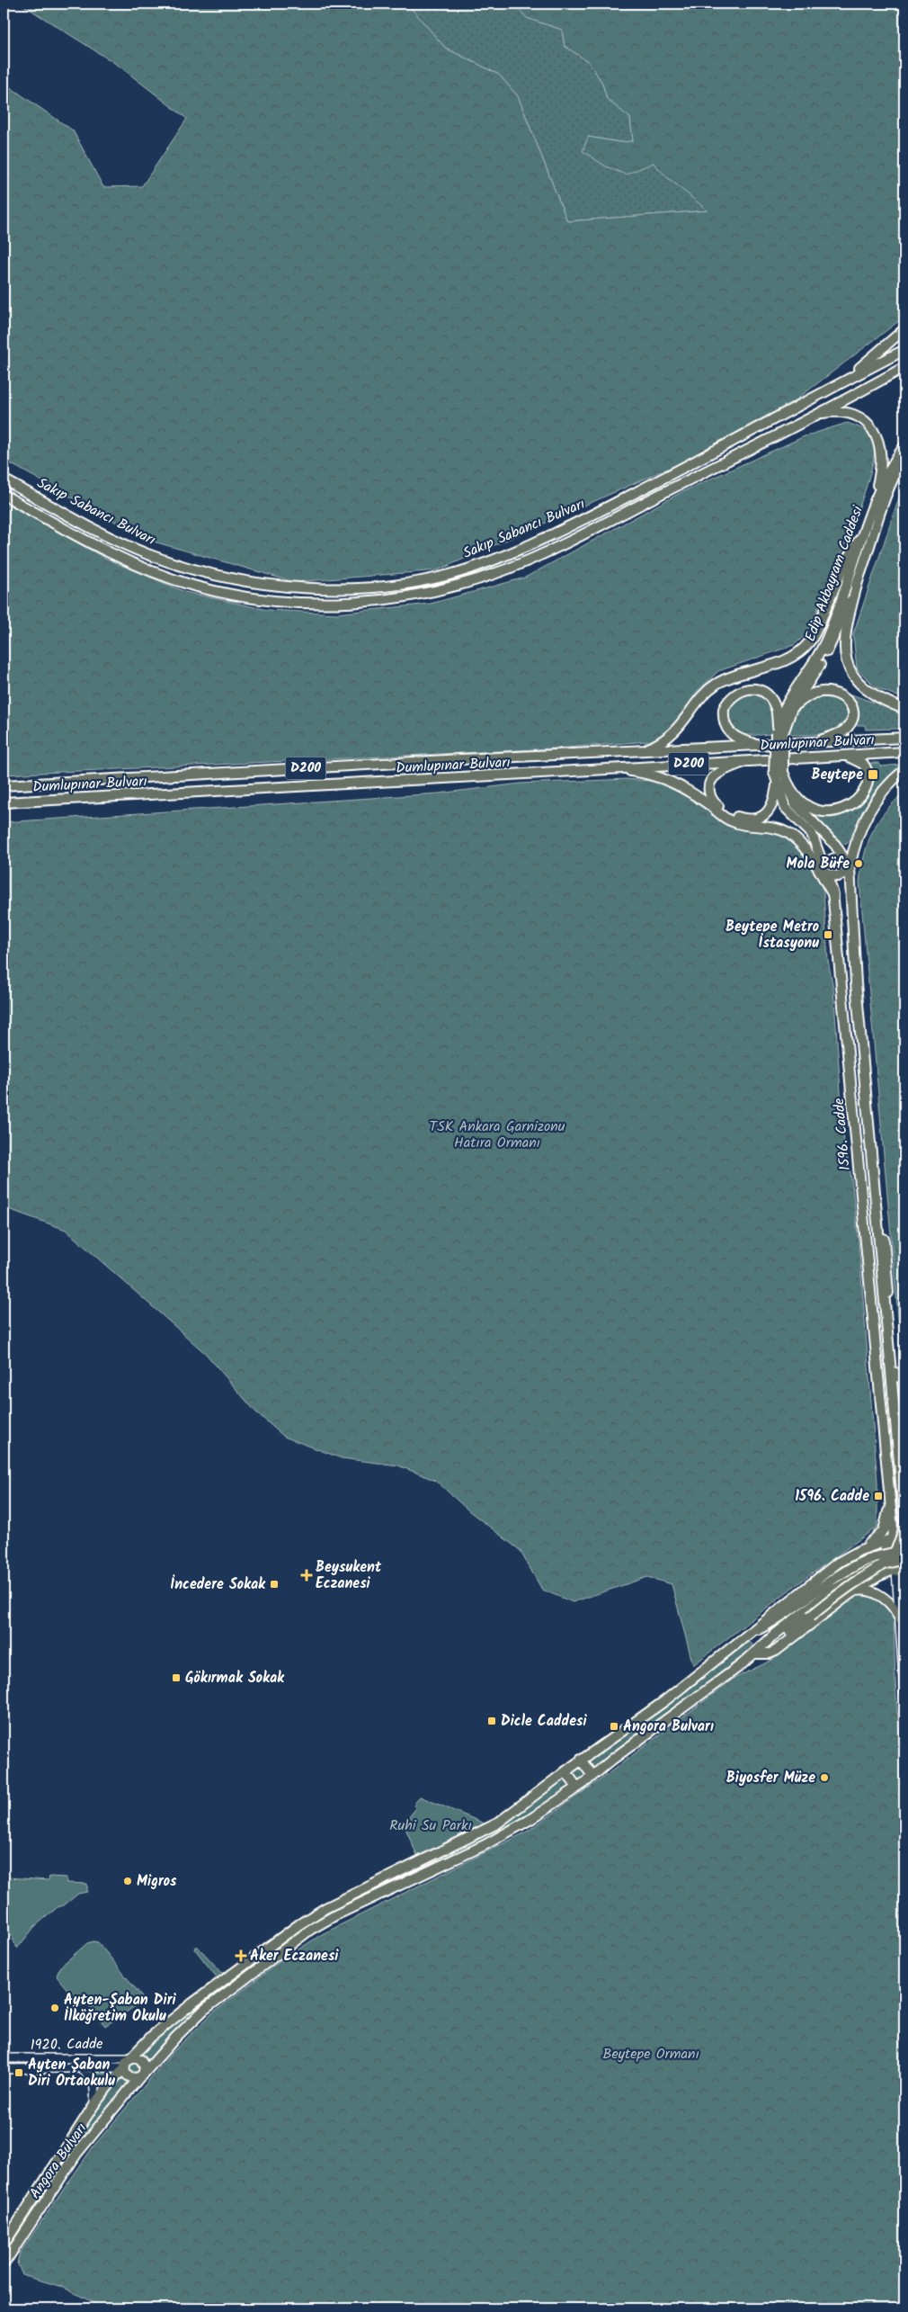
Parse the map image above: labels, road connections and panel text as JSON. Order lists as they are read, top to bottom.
{
  "streets": {
    "main road": [
      "Sakıp Sabancı Bulvarı",
      "Edip Akbayram Caddesi",
      "Dumlupınar Bulvarı",
      "D200",
      "1596. Cadde",
      "1920. Cadde",
      "Angora Bulvarı"
    ]
  },
  "crossings": [
    ["1596. Cadde", "Angora Bulvarı"],
    ["1920. Cadde", "Angora Bulvarı"]
  ],
  "parks": ["TSK Ankara Garnizonu Hatıra Ormanı", "Ruhi Su Parkı", "Beytepe Ormanı"],
  "places": {
    "transit": [
      "Beytepe",
      "Beytepe Metro İstasyonu",
      "1596. Cadde",
      "İncedere Sokak",
      "Gökırmak Sokak",
      "Dicle Caddesi",
      "Angora Bulvarı",
      "Ayten Şaban Diri Ortaokulu"
    ],
    "other": [
      "Mola Büfe",
      "Biyosfer Müze",
      "Migros",
      "Ayten-Şaban Diri İlköğretim Okulu"
    ],
    "health": ["Beysukent Eczanesi", "Aker Eczanesi"]
  }
}
